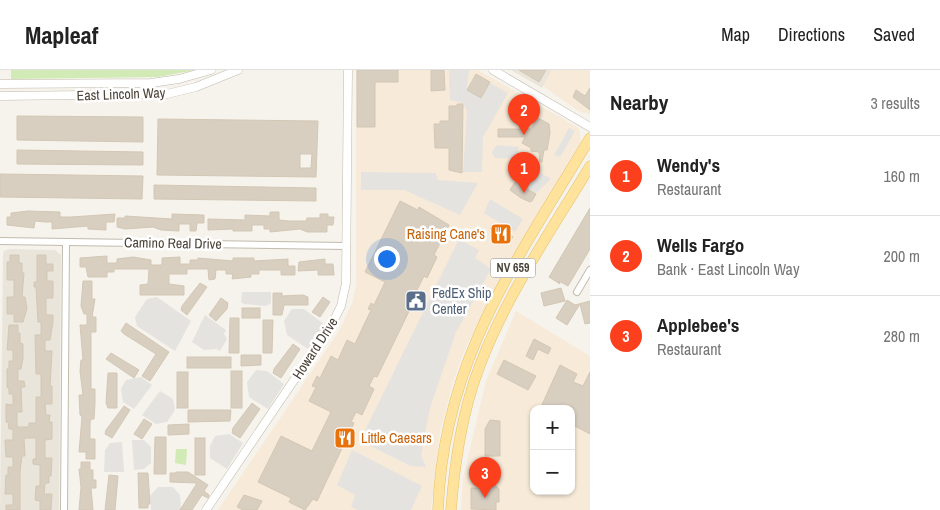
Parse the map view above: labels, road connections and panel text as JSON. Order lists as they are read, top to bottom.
{
  "streets": {
    "main road": ["NV 659"],
    "street": ["East Lincoln Way", "Camino Real Drive", "Howard Drive"]
  },
  "crossings": [
    ["Camino Real Drive", "Howard Drive"]
  ],
  "places": {
    "restaurant": ["Raising Cane's", "Little Caesars"],
    "public building": ["FedEx Ship Center"]
  },
  "page": {
    "header": "Mapleaf",
    "nav": ["Map", "Directions", "Saved"],
    "heading": ["Nearby", "3 results"],
    "pins": ["2", "1", "3"],
    "list": [
      {
        "mark": "1",
        "name": "Wendy's",
        "note": "Restaurant",
        "value": "160 m"
      },
      {
        "mark": "2",
        "name": "Wells Fargo",
        "note": "Bank · East Lincoln Way",
        "value": "200 m"
      },
      {
        "mark": "3",
        "name": "Applebee's",
        "note": "Restaurant",
        "value": "280 m"
      }
    ],
    "map_buttons": ["+", "−"]
  }
}
